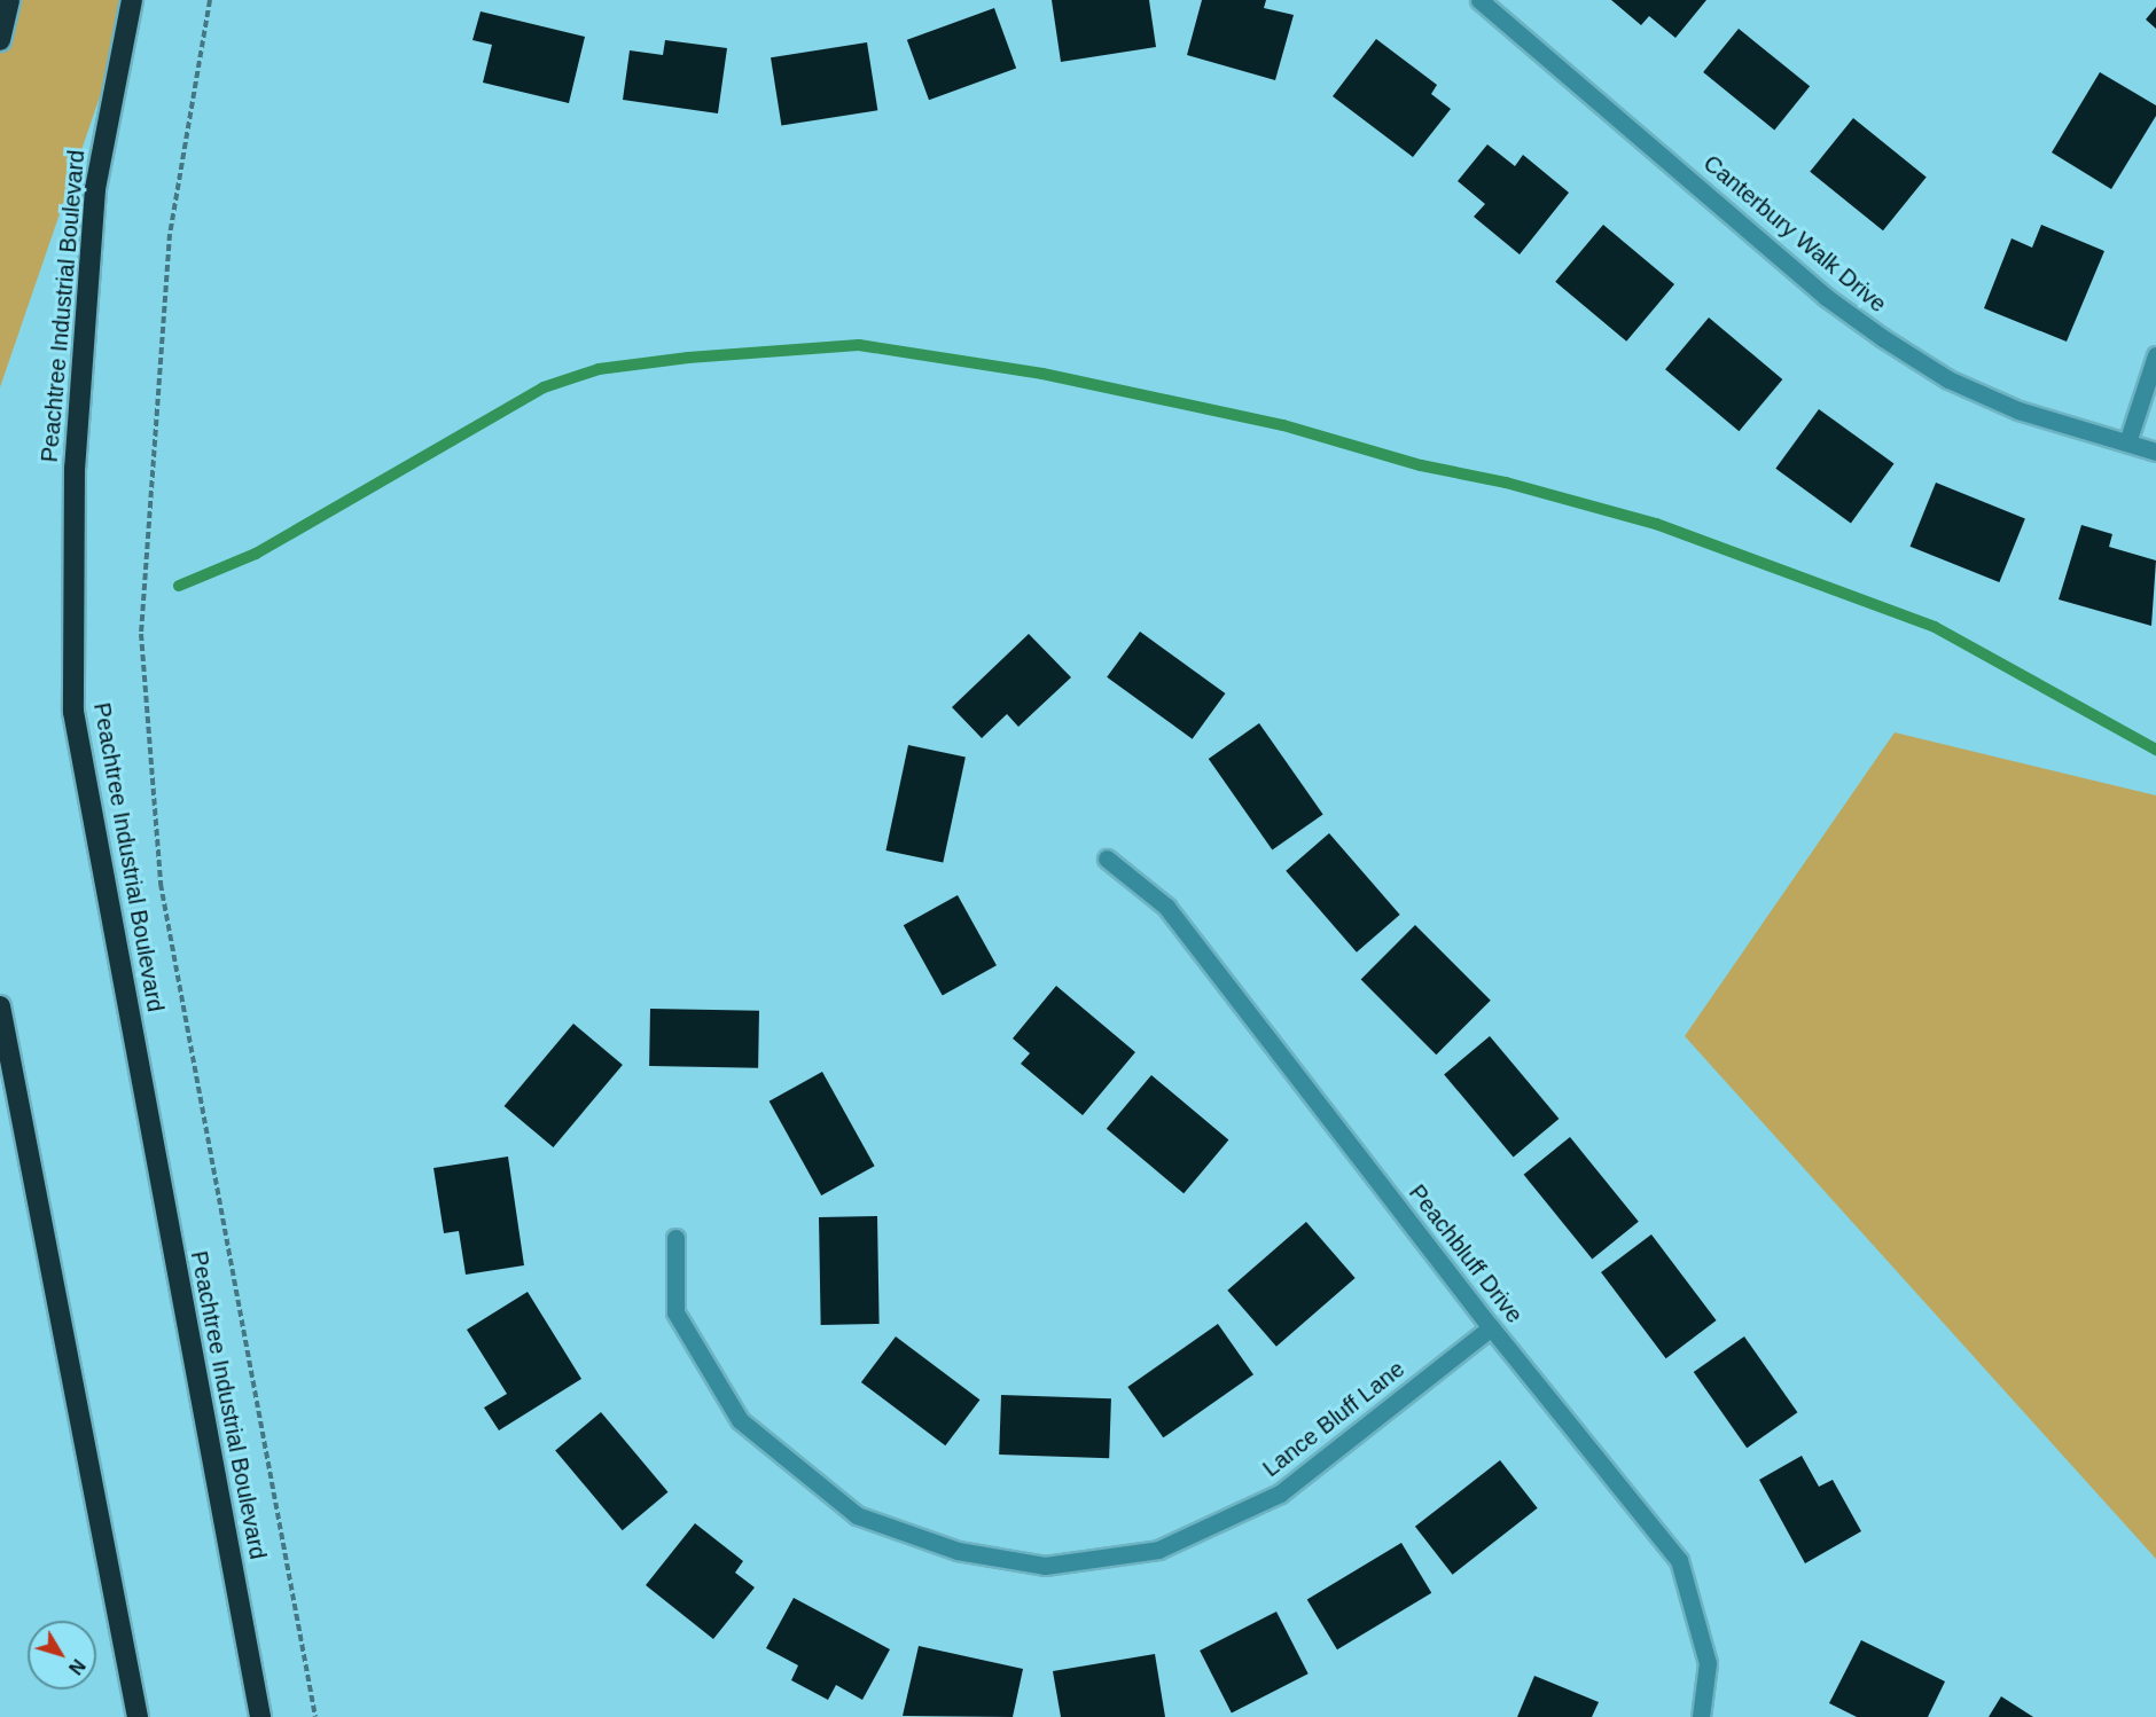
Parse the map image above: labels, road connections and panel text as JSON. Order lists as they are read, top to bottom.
{
  "streets": {
    "highway": ["Peachtree Industrial Boulevard"],
    "street": ["Canterbury Walk Drive", "Peachbluff Drive", "Lance Bluff Lane"]
  },
  "crossings": [
    ["Peachbluff Drive", "Lance Bluff Lane"]
  ],
  "north": "bottom right"
}
